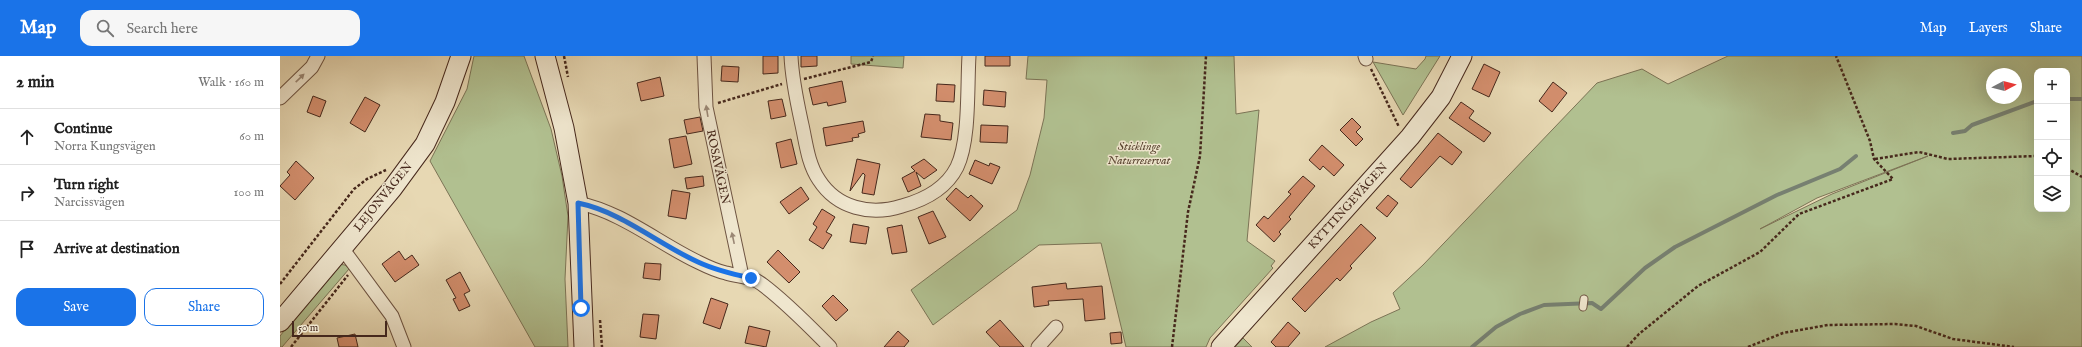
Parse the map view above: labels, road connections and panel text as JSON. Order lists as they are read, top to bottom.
{
  "streets": {
    "street": ["ROSAVÄGEN", "LEJONVÄGEN", "KYTTINGEVÄGEN"]
  },
  "one_way": ["ROSAVÄGEN"],
  "parks": ["Sticklinge Naturreservat"],
  "scale_bar": "50 m",
  "north": "right",
  "page": {
    "header": "Map",
    "search": "Search here",
    "nav": ["Map", "Layers", "Share"],
    "heading": ["2 min", "Walk · 160 m"],
    "map_buttons": ["+", "−"],
    "list": [
      ["Continue", "Norra Kungsvägen", "60 m"],
      ["Turn right", "Narcissvägen", "100 m"],
      "Arrive at destination"
    ],
    "buttons": ["Save", "Share"],
    "scale": "50 m"
  }
}
